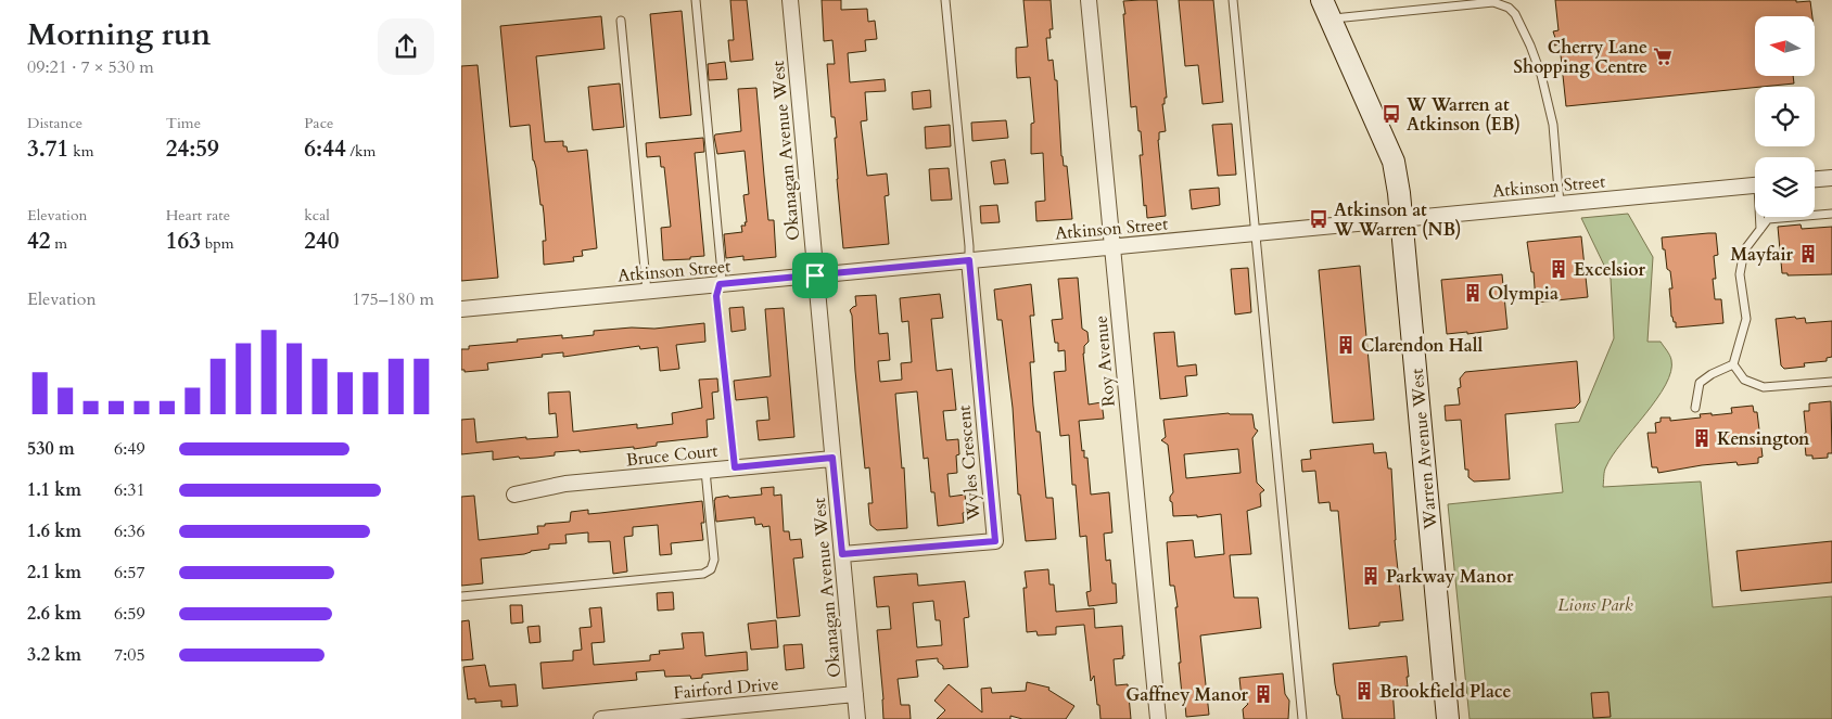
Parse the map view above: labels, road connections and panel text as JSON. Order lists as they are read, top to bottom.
{
  "streets": {
    "street": [
      "Okanagan Avenue West",
      "Atkinson Street",
      "Roy Avenue",
      "Warren Avenue West",
      "Bruce Court",
      "Wyles Crescent",
      "Fairford Drive"
    ]
  },
  "crossings": [
    ["Okanagan Avenue West", "Atkinson Street"],
    ["Okanagan Avenue West", "Bruce Court"],
    ["Okanagan Avenue West", "Wyles Crescent"],
    ["Okanagan Avenue West", "Fairford Drive"],
    ["Atkinson Street", "Roy Avenue"],
    ["Atkinson Street", "Warren Avenue West"],
    ["Atkinson Street", "Wyles Crescent"]
  ],
  "parks": ["Lions Park"],
  "places": {
    "supermarket": ["Cherry Lane Shopping Centre"],
    "bus stop": ["W Warren at Atkinson (EB)", "Atkinson at W Warren (NB)"],
    "building": [
      "Mayfair",
      "Excelsior",
      "Olympia",
      "Clarendon Hall",
      "Kensington",
      "Parkway Manor",
      "Brookfield Place",
      "Gaffney Manor"
    ]
  },
  "north": "left",
  "page": {
    "heading": ["Morning run", "09:21 · 7 × 530 m"],
    "stats": [
      ["Distance", "3.71 km"],
      ["Time", "24:59"],
      ["Pace", "6:44 /km"],
      ["Elevation", "42 m"],
      ["Heart rate", "163 bpm"],
      ["kcal", "240"]
    ],
    "chart": ["Elevation", "175–180 m"],
    "list": [
      {
        "name": "530 m",
        "note": "6:49"
      },
      {
        "name": "1.1 km",
        "note": "6:31"
      },
      {
        "name": "1.6 km",
        "note": "6:36"
      },
      {
        "name": "2.1 km",
        "note": "6:57"
      },
      {
        "name": "2.6 km",
        "note": "6:59"
      },
      {
        "name": "3.2 km",
        "note": "7:05"
      }
    ]
  }
}
